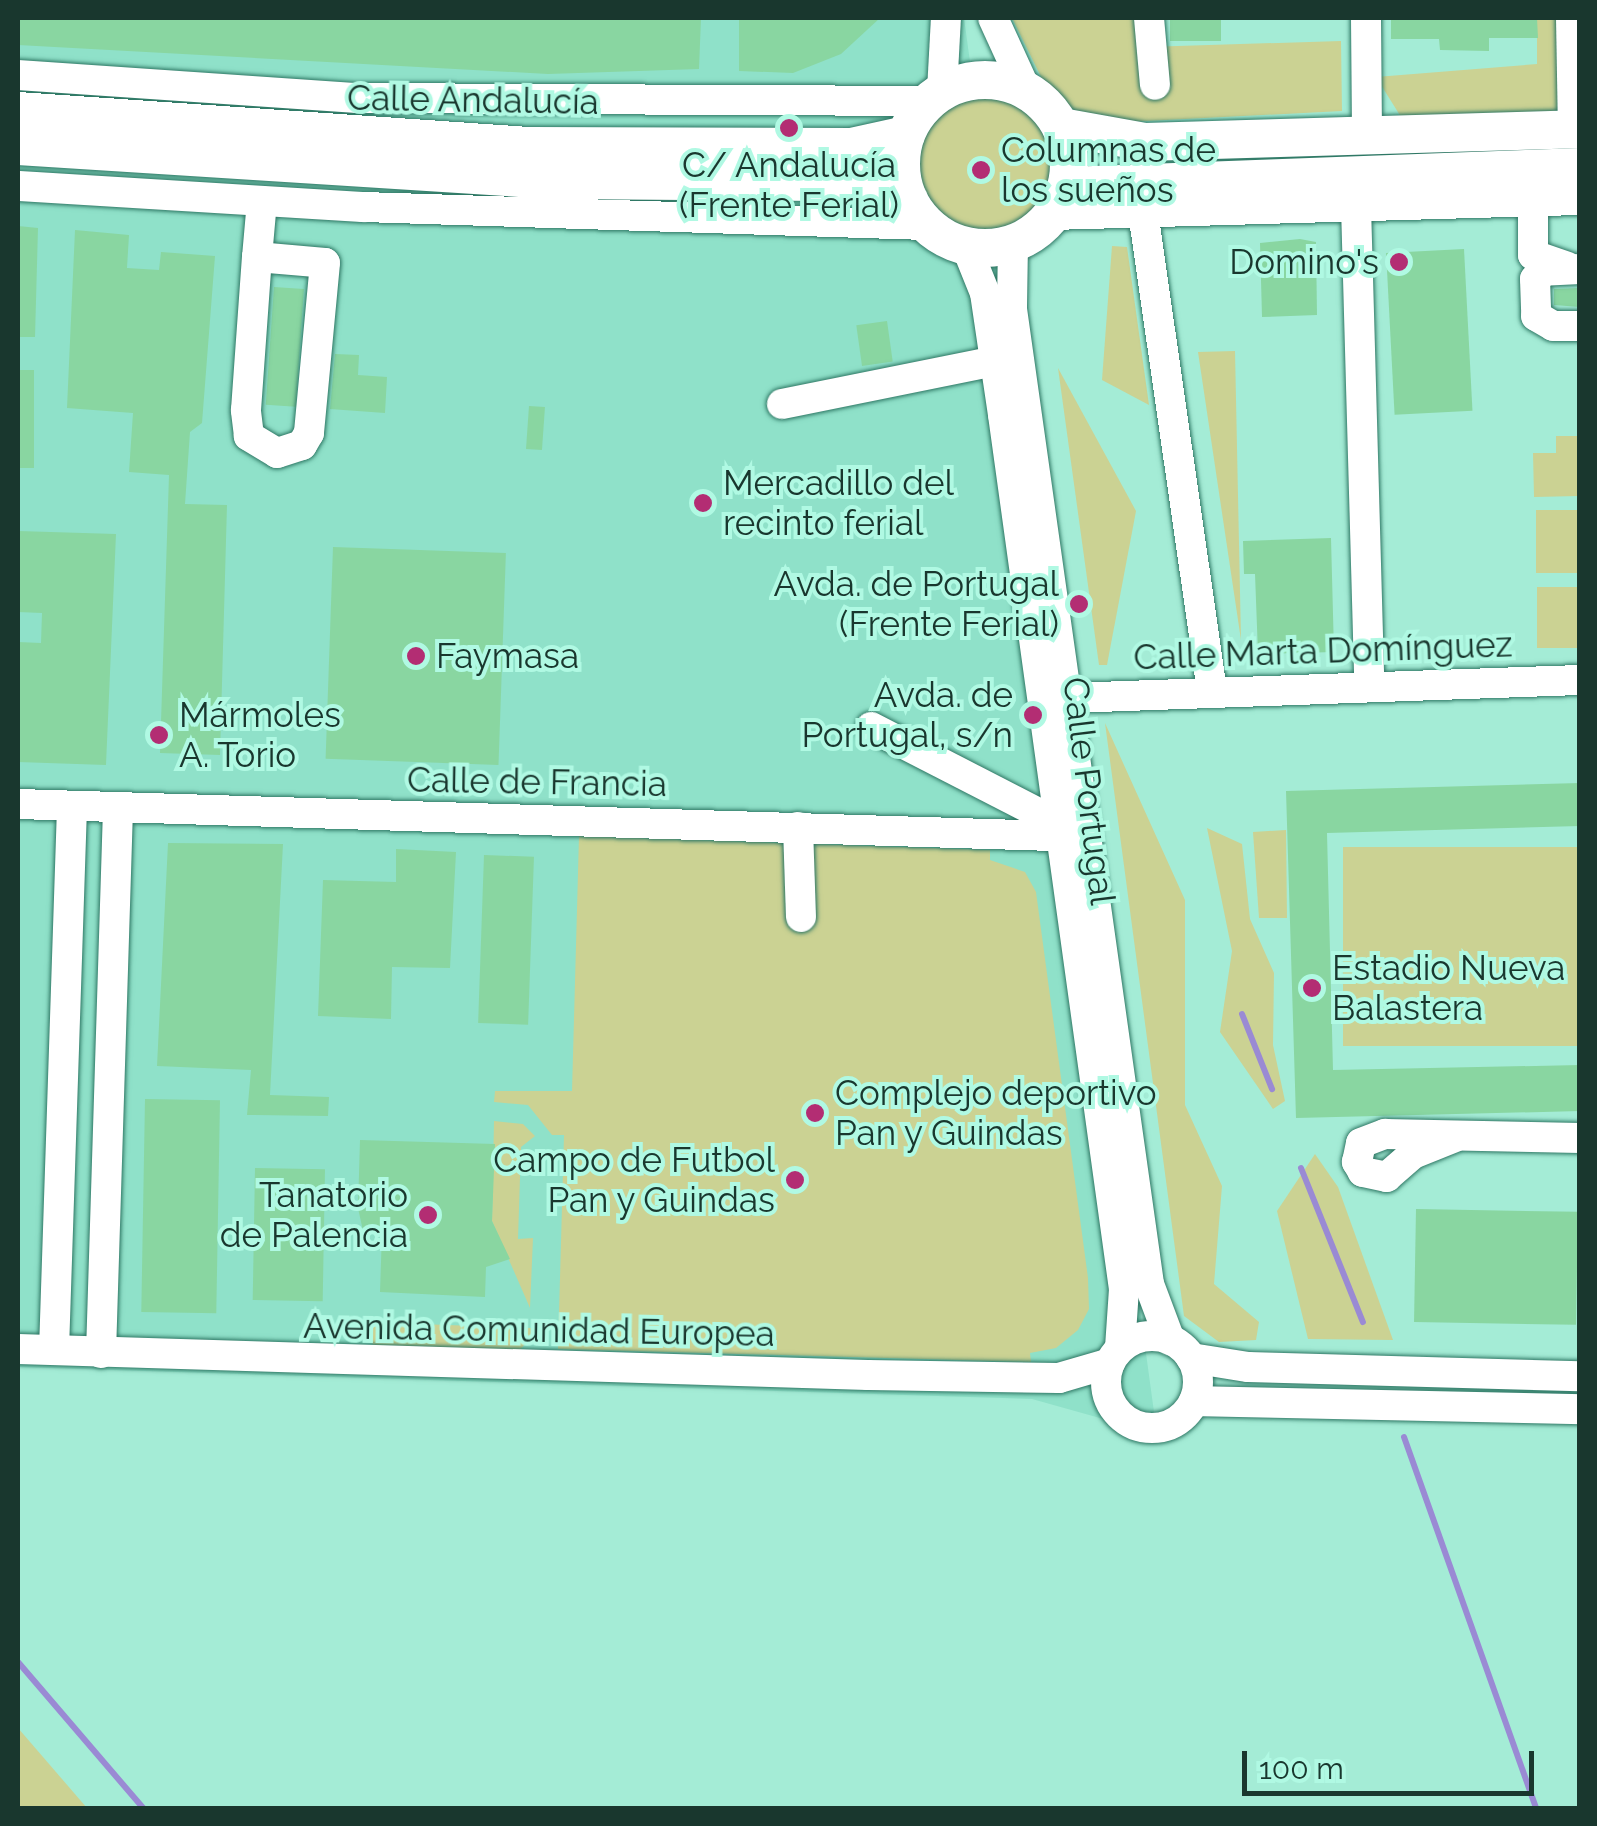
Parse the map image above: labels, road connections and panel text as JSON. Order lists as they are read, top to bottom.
{
  "streets": {
    "main road": ["Calle Andalucía"],
    "street": [
      "Calle Marta Domínguez",
      "Calle de Francia",
      "Calle Portugal",
      "Avenida Comunidad Europea"
    ]
  },
  "crossings": [
    ["Calle Andalucía", "Calle Portugal"],
    ["Calle Marta Domínguez", "Calle Portugal"],
    ["Calle de Francia", "Calle Portugal"],
    ["Calle Portugal", "Avenida Comunidad Europea"]
  ],
  "places": [
    "C/ Andalucía (Frente Ferial)",
    "Columnas de los sueños",
    "Domino's",
    "Mercadillo del recinto ferial",
    "Avda. de Portugal (Frente Ferial)",
    "Faymasa",
    "Avda. de Portugal, s/n",
    "Mármoles A. Torio",
    "Estadio Nueva Balastera",
    "Complejo deportivo Pan y Guindas",
    "Campo de Futbol Pan y Guindas",
    "Tanatorio de Palencia"
  ],
  "scale_bar": "100 m"
}
